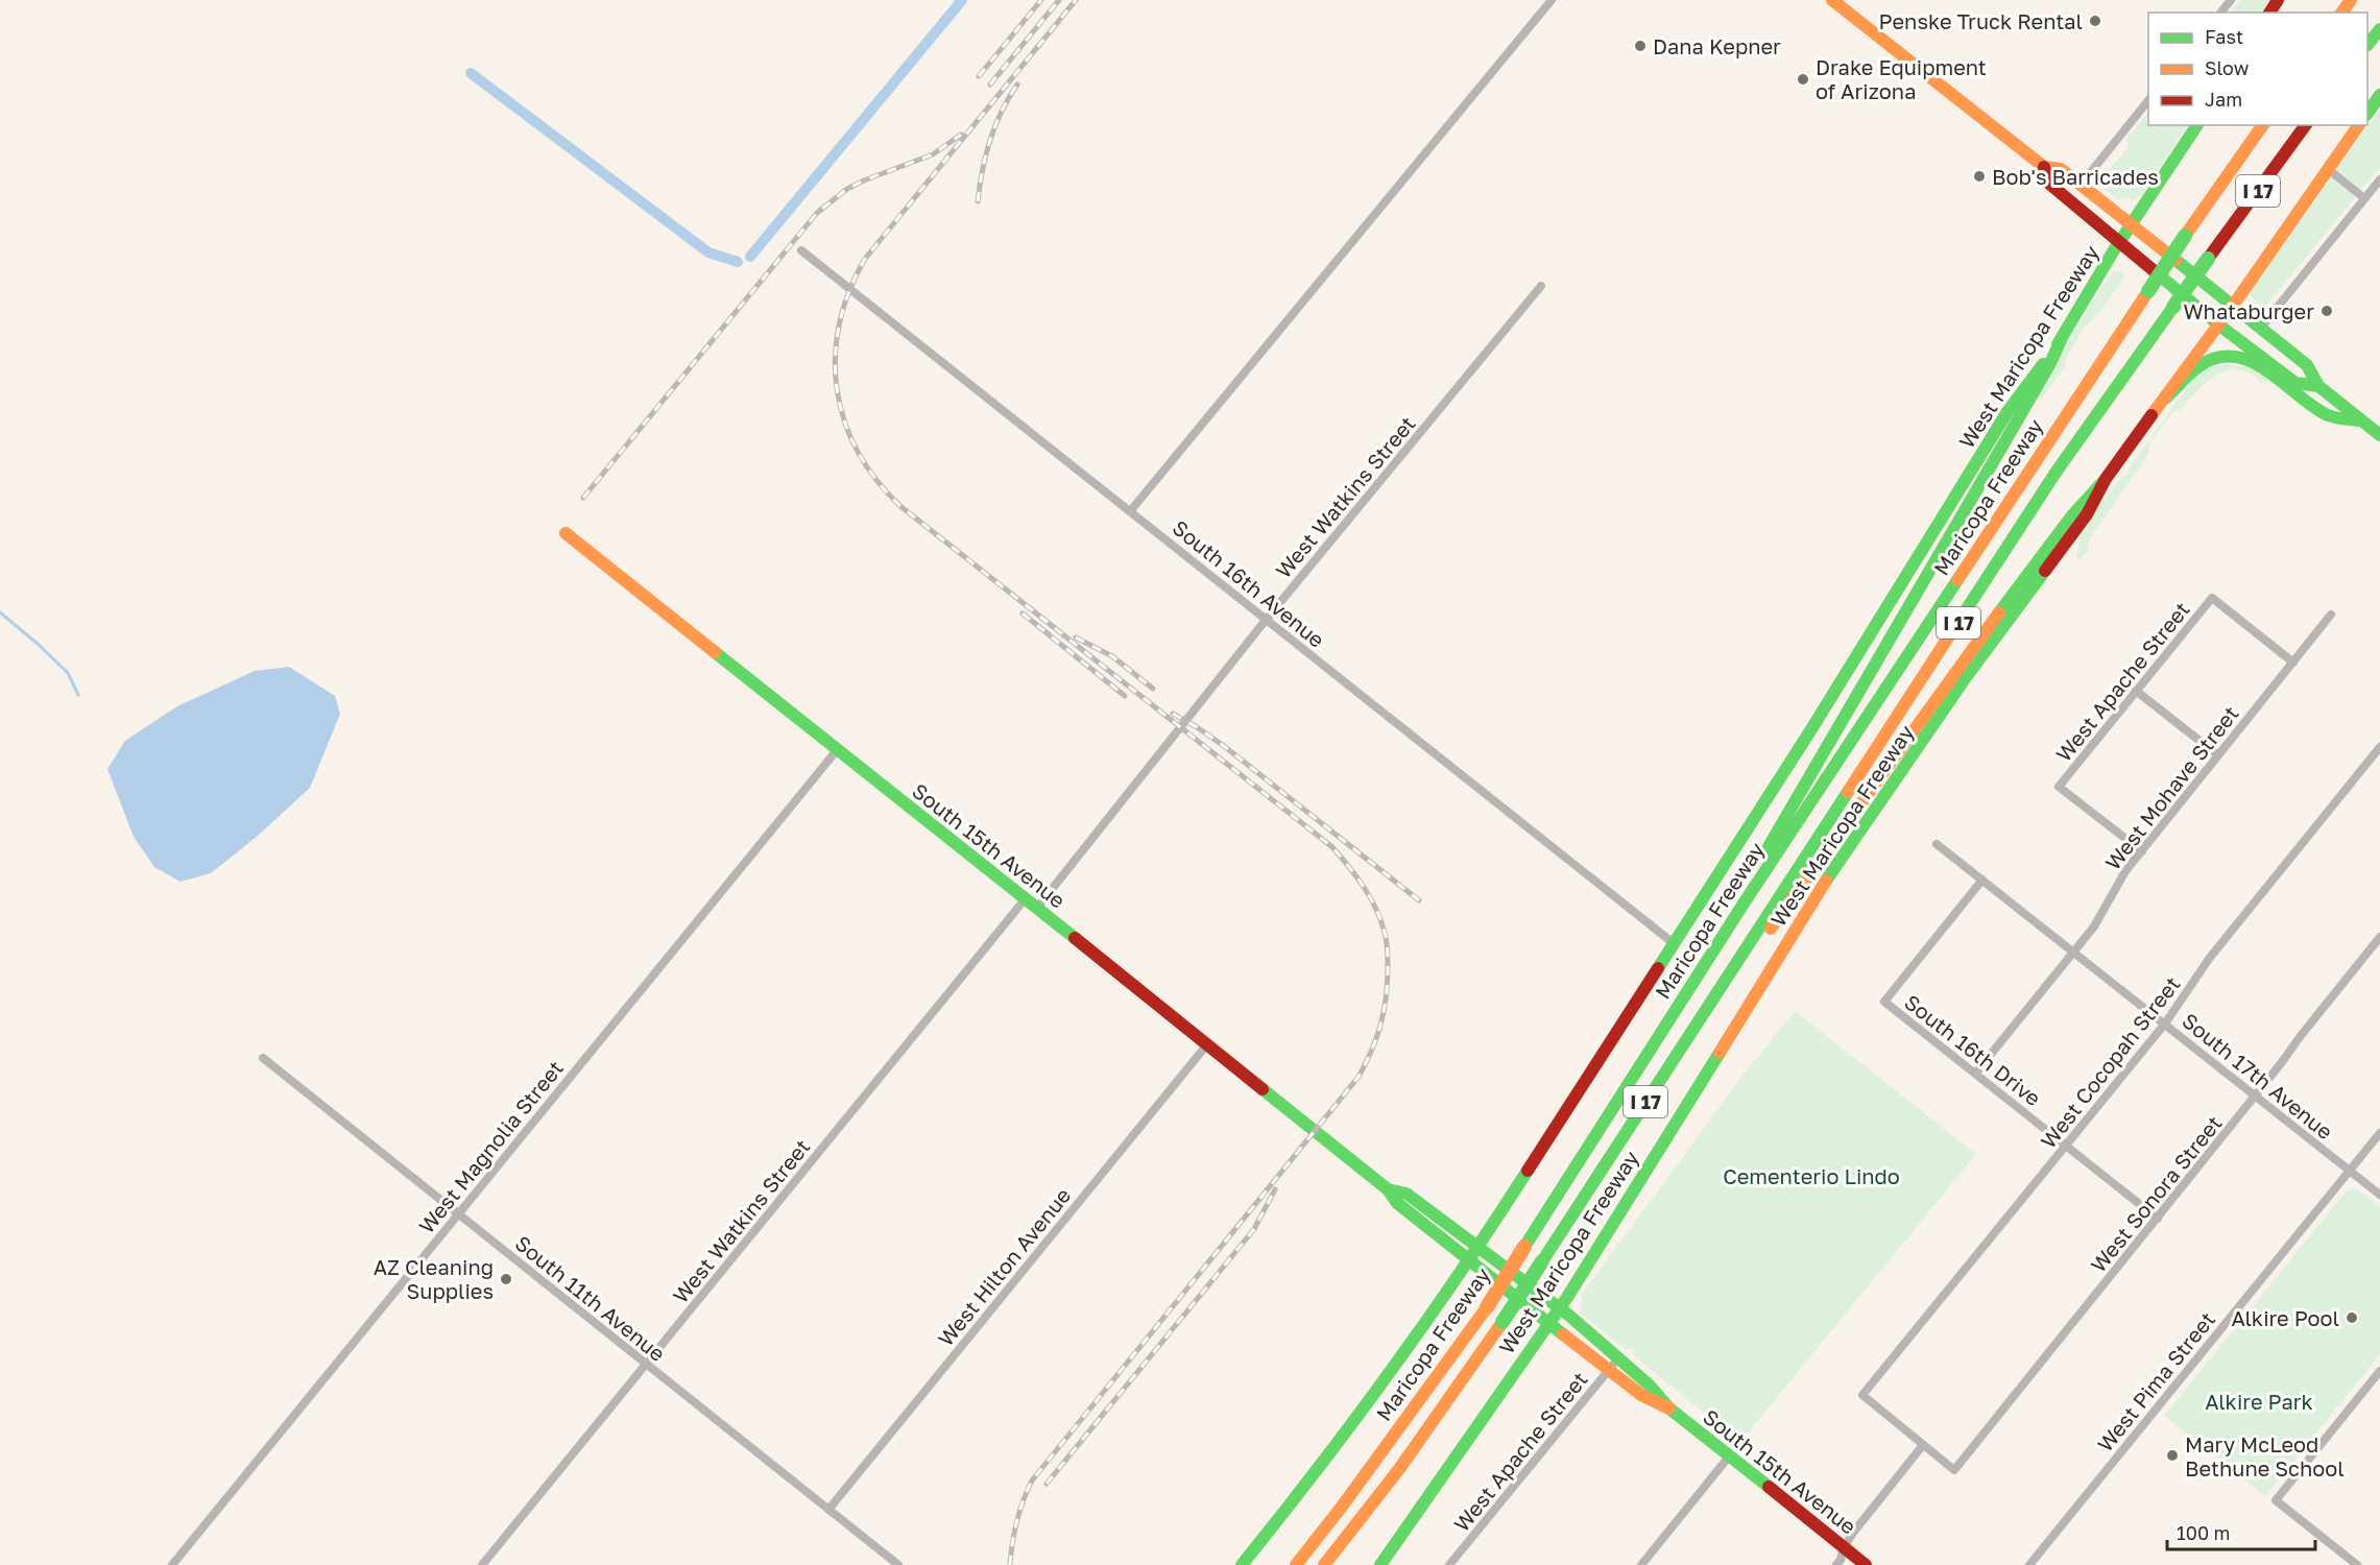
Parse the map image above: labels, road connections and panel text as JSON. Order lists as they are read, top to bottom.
{
  "streets": {
    "main road": [
      "I 17",
      "West Maricopa Freeway",
      "Maricopa Freeway",
      "South 15th Avenue"
    ],
    "street": [
      "West Watkins Street",
      "South 16th Avenue",
      "West Apache Street",
      "West Mohave Street",
      "South 16th Drive",
      "West Cocopah Street",
      "South 17th Avenue",
      "West Magnolia Street",
      "West Sonora Street",
      "West Hilton Avenue",
      "South 11th Avenue",
      "West Pima Street"
    ]
  },
  "crossings": [
    ["West Maricopa Freeway", "South 16th Avenue"],
    ["West Maricopa Freeway", "South 15th Avenue"],
    ["West Watkins Street", "South 16th Avenue"],
    ["West Watkins Street", "South 15th Avenue"],
    ["West Watkins Street", "South 11th Avenue"],
    ["West Apache Street", "West Mohave Street"],
    ["West Apache Street", "South 15th Avenue"],
    ["West Mohave Street", "South 16th Drive"],
    ["West Mohave Street", "South 17th Avenue"],
    ["South 15th Avenue", "West Magnolia Street"],
    ["South 15th Avenue", "West Hilton Avenue"],
    ["South 16th Drive", "West Cocopah Street"],
    ["South 16th Drive", "South 17th Avenue"],
    ["South 16th Drive", "West Sonora Street"],
    ["West Cocopah Street", "South 17th Avenue"],
    ["West Cocopah Street", "West Sonora Street"],
    ["South 17th Avenue", "West Sonora Street"],
    ["South 17th Avenue", "West Pima Street"],
    ["West Magnolia Street", "South 11th Avenue"],
    ["West Hilton Avenue", "South 11th Avenue"]
  ],
  "parks": ["Cementerio Lindo", "Alkire Park"],
  "places": [
    "Penske Truck Rental",
    "Dana Kepner",
    "Drake Equipment of Arizona",
    "Bob's Barricades",
    "Whataburger",
    "AZ Cleaning Supplies",
    "Alkire Pool",
    "Mary McLeod Bethune School"
  ],
  "legend": ["Fast", "Slow", "Jam"],
  "scale_bar": "100 m"
}
